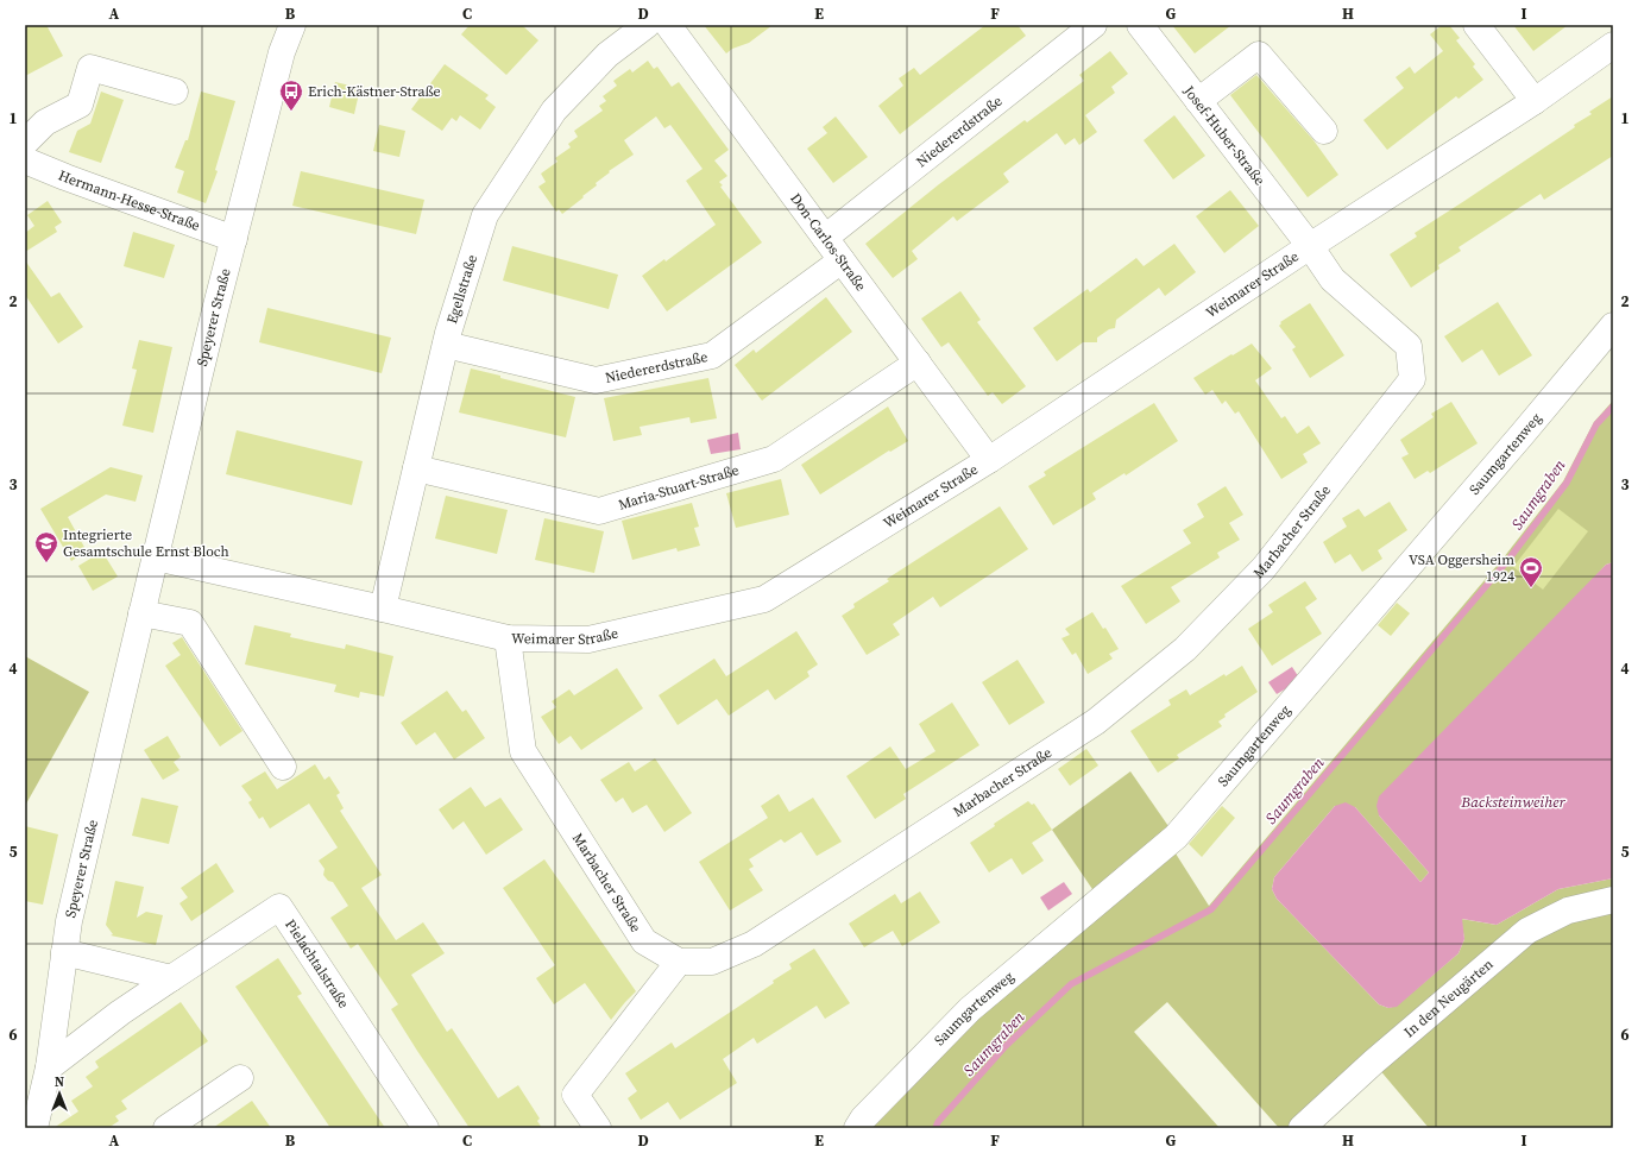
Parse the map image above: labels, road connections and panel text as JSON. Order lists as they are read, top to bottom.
{
  "streets": {
    "street": [
      "Niedererdstraße",
      "Josef-Huber-Straße",
      "Hermann-Hesse-Straße",
      "Don-Carlos-Straße",
      "Weimarer Straße",
      "Egellstraße",
      "Speyerer Straße",
      "Saumgartenweg",
      "Maria-Stuart-Straße",
      "Marbacher Straße",
      "Pielachtalstraße",
      "In den Neugärten"
    ]
  },
  "crossings": [
    ["Niedererdstraße", "Don-Carlos-Straße"],
    ["Niedererdstraße", "Egellstraße"],
    ["Josef-Huber-Straße", "Weimarer Straße"],
    ["Josef-Huber-Straße", "Marbacher Straße"],
    ["Hermann-Hesse-Straße", "Speyerer Straße"],
    ["Don-Carlos-Straße", "Weimarer Straße"],
    ["Don-Carlos-Straße", "Maria-Stuart-Straße"],
    ["Weimarer Straße", "Egellstraße"],
    ["Weimarer Straße", "Speyerer Straße"],
    ["Weimarer Straße", "Marbacher Straße"],
    ["Egellstraße", "Maria-Stuart-Straße"],
    ["Speyerer Straße", "Pielachtalstraße"]
  ],
  "water": ["Saumgraben", "Backsteinweiher"],
  "places": {
    "bus stop": ["Erich-Kästner-Straße"],
    "school or university": ["Integrierte Gesamtschule Ernst Bloch"],
    "sports": ["VSA Oggersheim 1924"]
  },
  "north": "top",
  "grid": {
    "columns": [
      "A",
      "B",
      "C",
      "D",
      "E",
      "F",
      "G",
      "H",
      "I"
    ],
    "rows": [
      "1",
      "2",
      "3",
      "4",
      "5",
      "6"
    ]
  }
}
